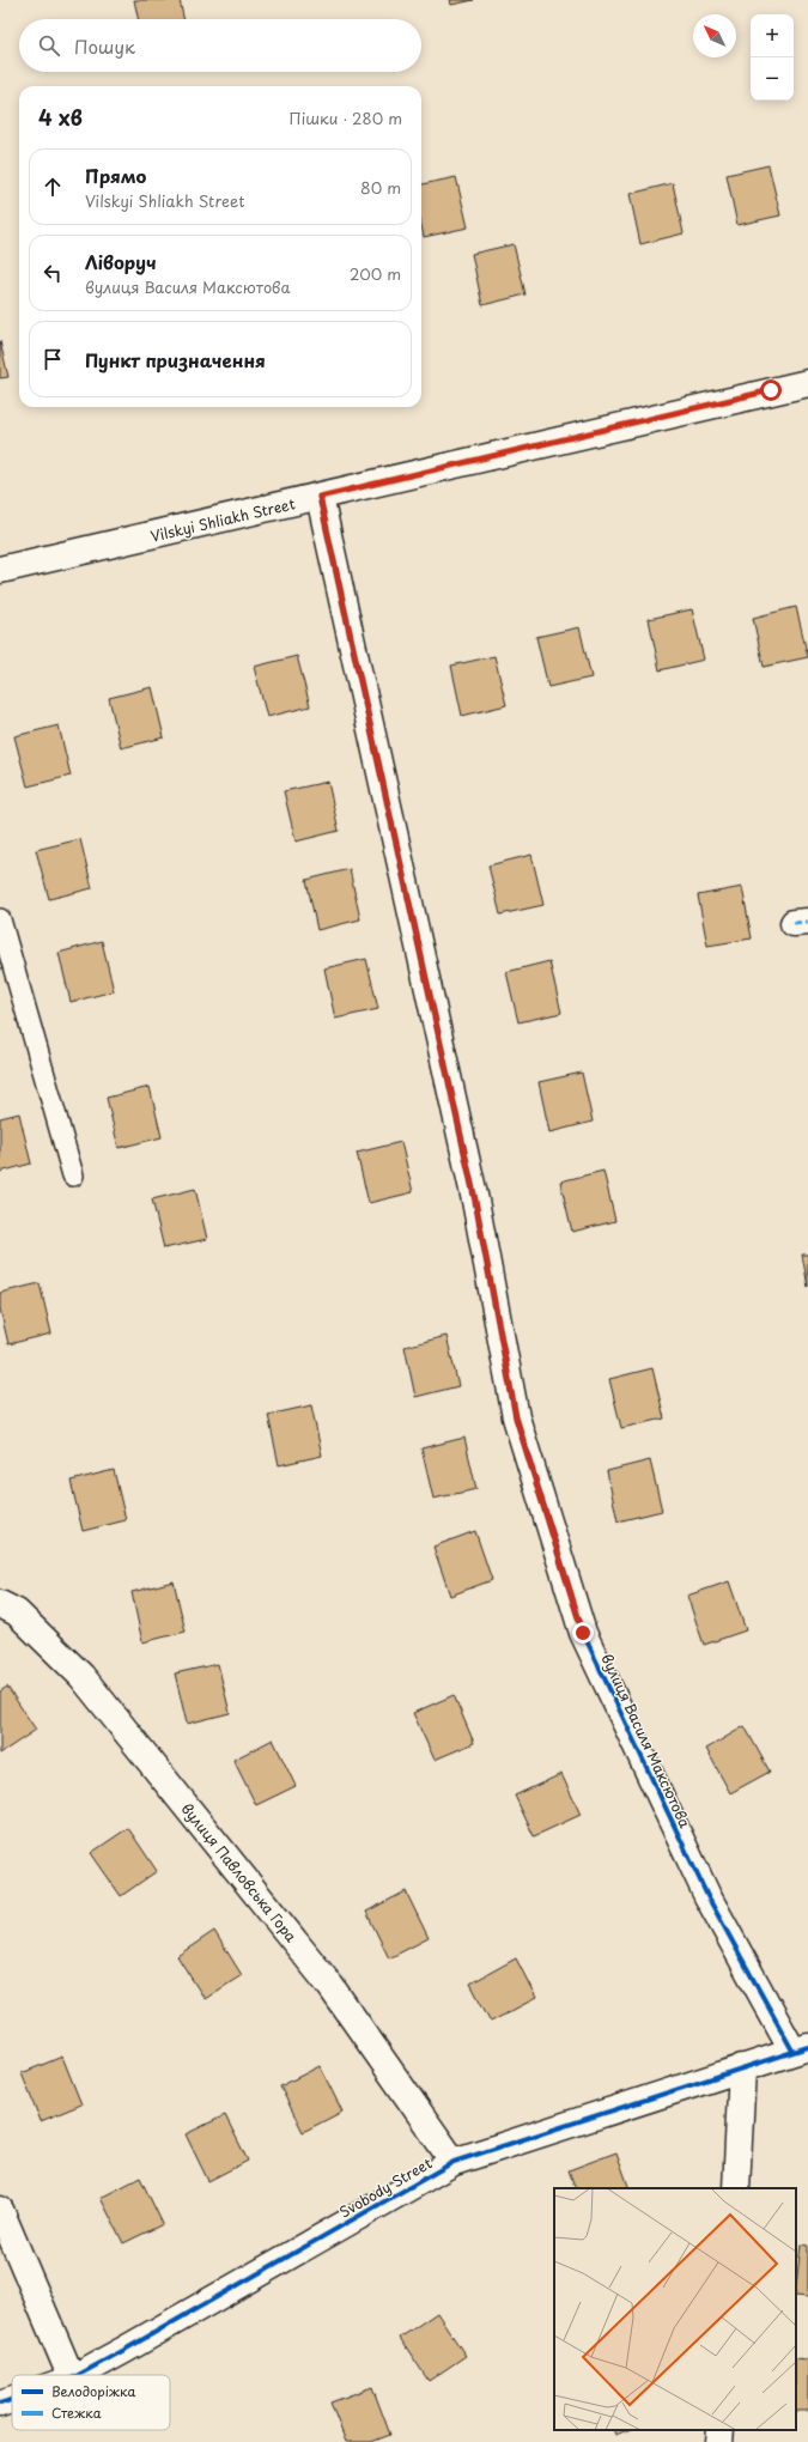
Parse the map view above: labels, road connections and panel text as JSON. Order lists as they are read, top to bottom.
{
  "streets": {
    "street": [
      "Vilskyi Shliakh Street",
      "вулиця Василя Максютова",
      "вулиця Павловська Гора",
      "Svobody Street"
    ]
  },
  "crossings": [
    ["Vilskyi Shliakh Street", "вулиця Василя Максютова"],
    ["вулиця Василя Максютова", "Svobody Street"],
    ["вулиця Павловська Гора", "Svobody Street"]
  ],
  "legend": ["Велодоріжка", "Стежка"],
  "north": "top left",
  "page": {
    "map_buttons": ["+", "−"],
    "search": "Пошук",
    "heading": ["4 хв", "Пішки · 280 m"],
    "list": [
      ["Прямо", "Vilskyi Shliakh Street", "80 m"],
      ["Ліворуч", "вулиця Василя Максютова", "200 m"],
      "Пункт призначення"
    ]
  }
}
